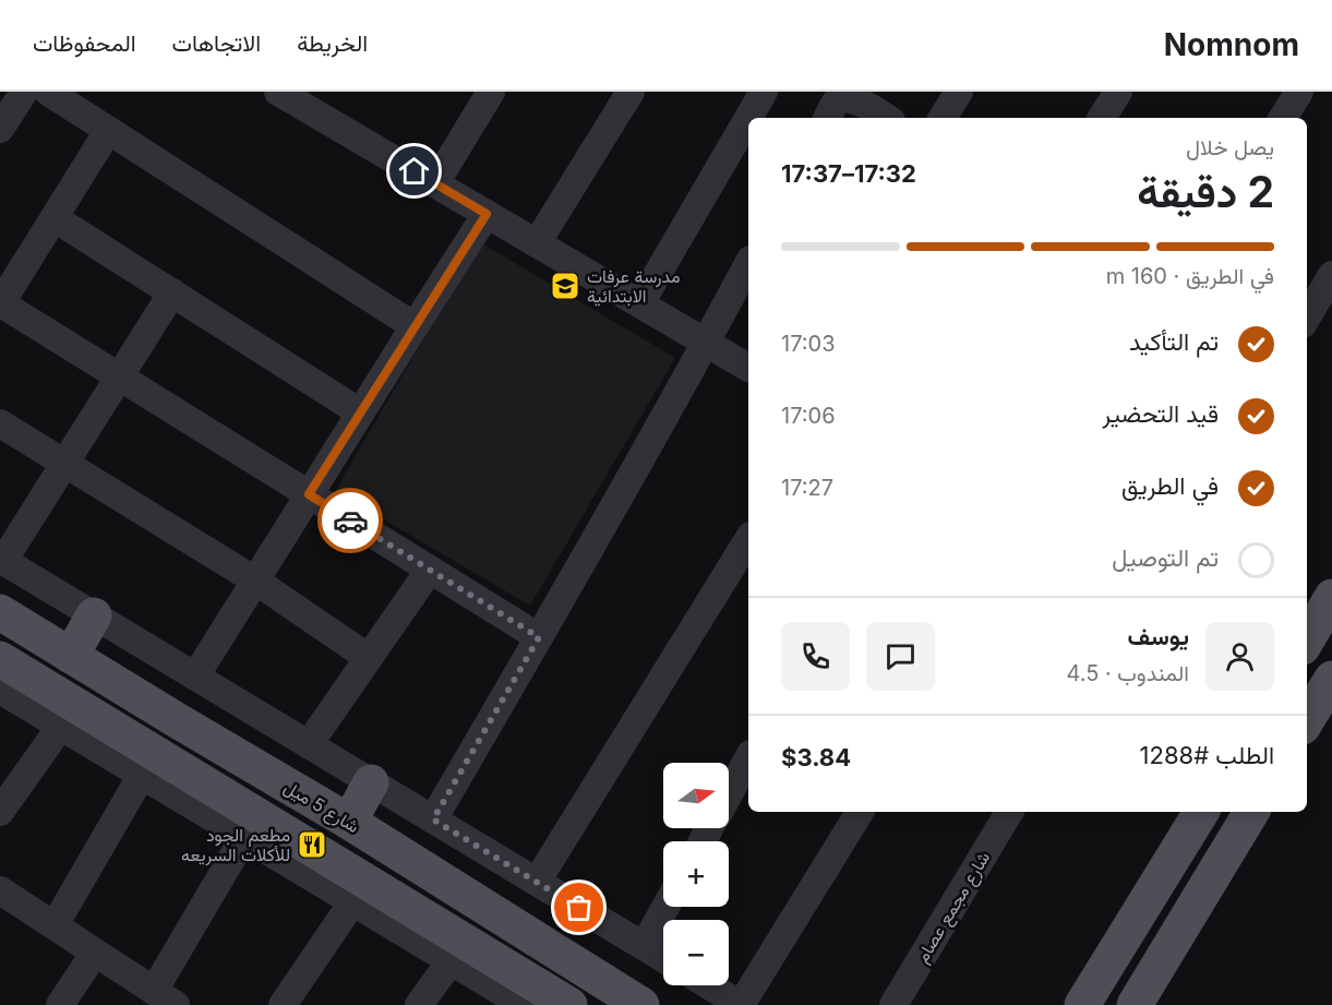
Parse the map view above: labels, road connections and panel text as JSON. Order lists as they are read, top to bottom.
{
  "streets": {
    "main road": ["شارع 5 ميل"],
    "street": ["شارع مجمع عصام"]
  },
  "places": {
    "school or university": ["مدرسة عرفات الابتدائية"],
    "restaurant": ["مطعم الجود للأكلات السريعه"]
  },
  "north": "right",
  "page": {
    "header": "Nomnom",
    "nav": ["الخريطة", "الاتجاهات", "المحفوظات"],
    "heading": ["2 دقيقة", "يصل خلال", "17:32–17:37"],
    "panel": [
      "يوسف",
      "المندوب · 4.5",
      "الطلب #1288",
      "$3.84"
    ],
    "bar": "في الطريق · 160 m",
    "list": [
      ["تم التأكيد", "17:03"],
      ["قيد التحضير", "17:06"],
      ["في الطريق", "17:27"],
      "تم التوصيل"
    ],
    "map_buttons": ["+", "−"]
  }
}
